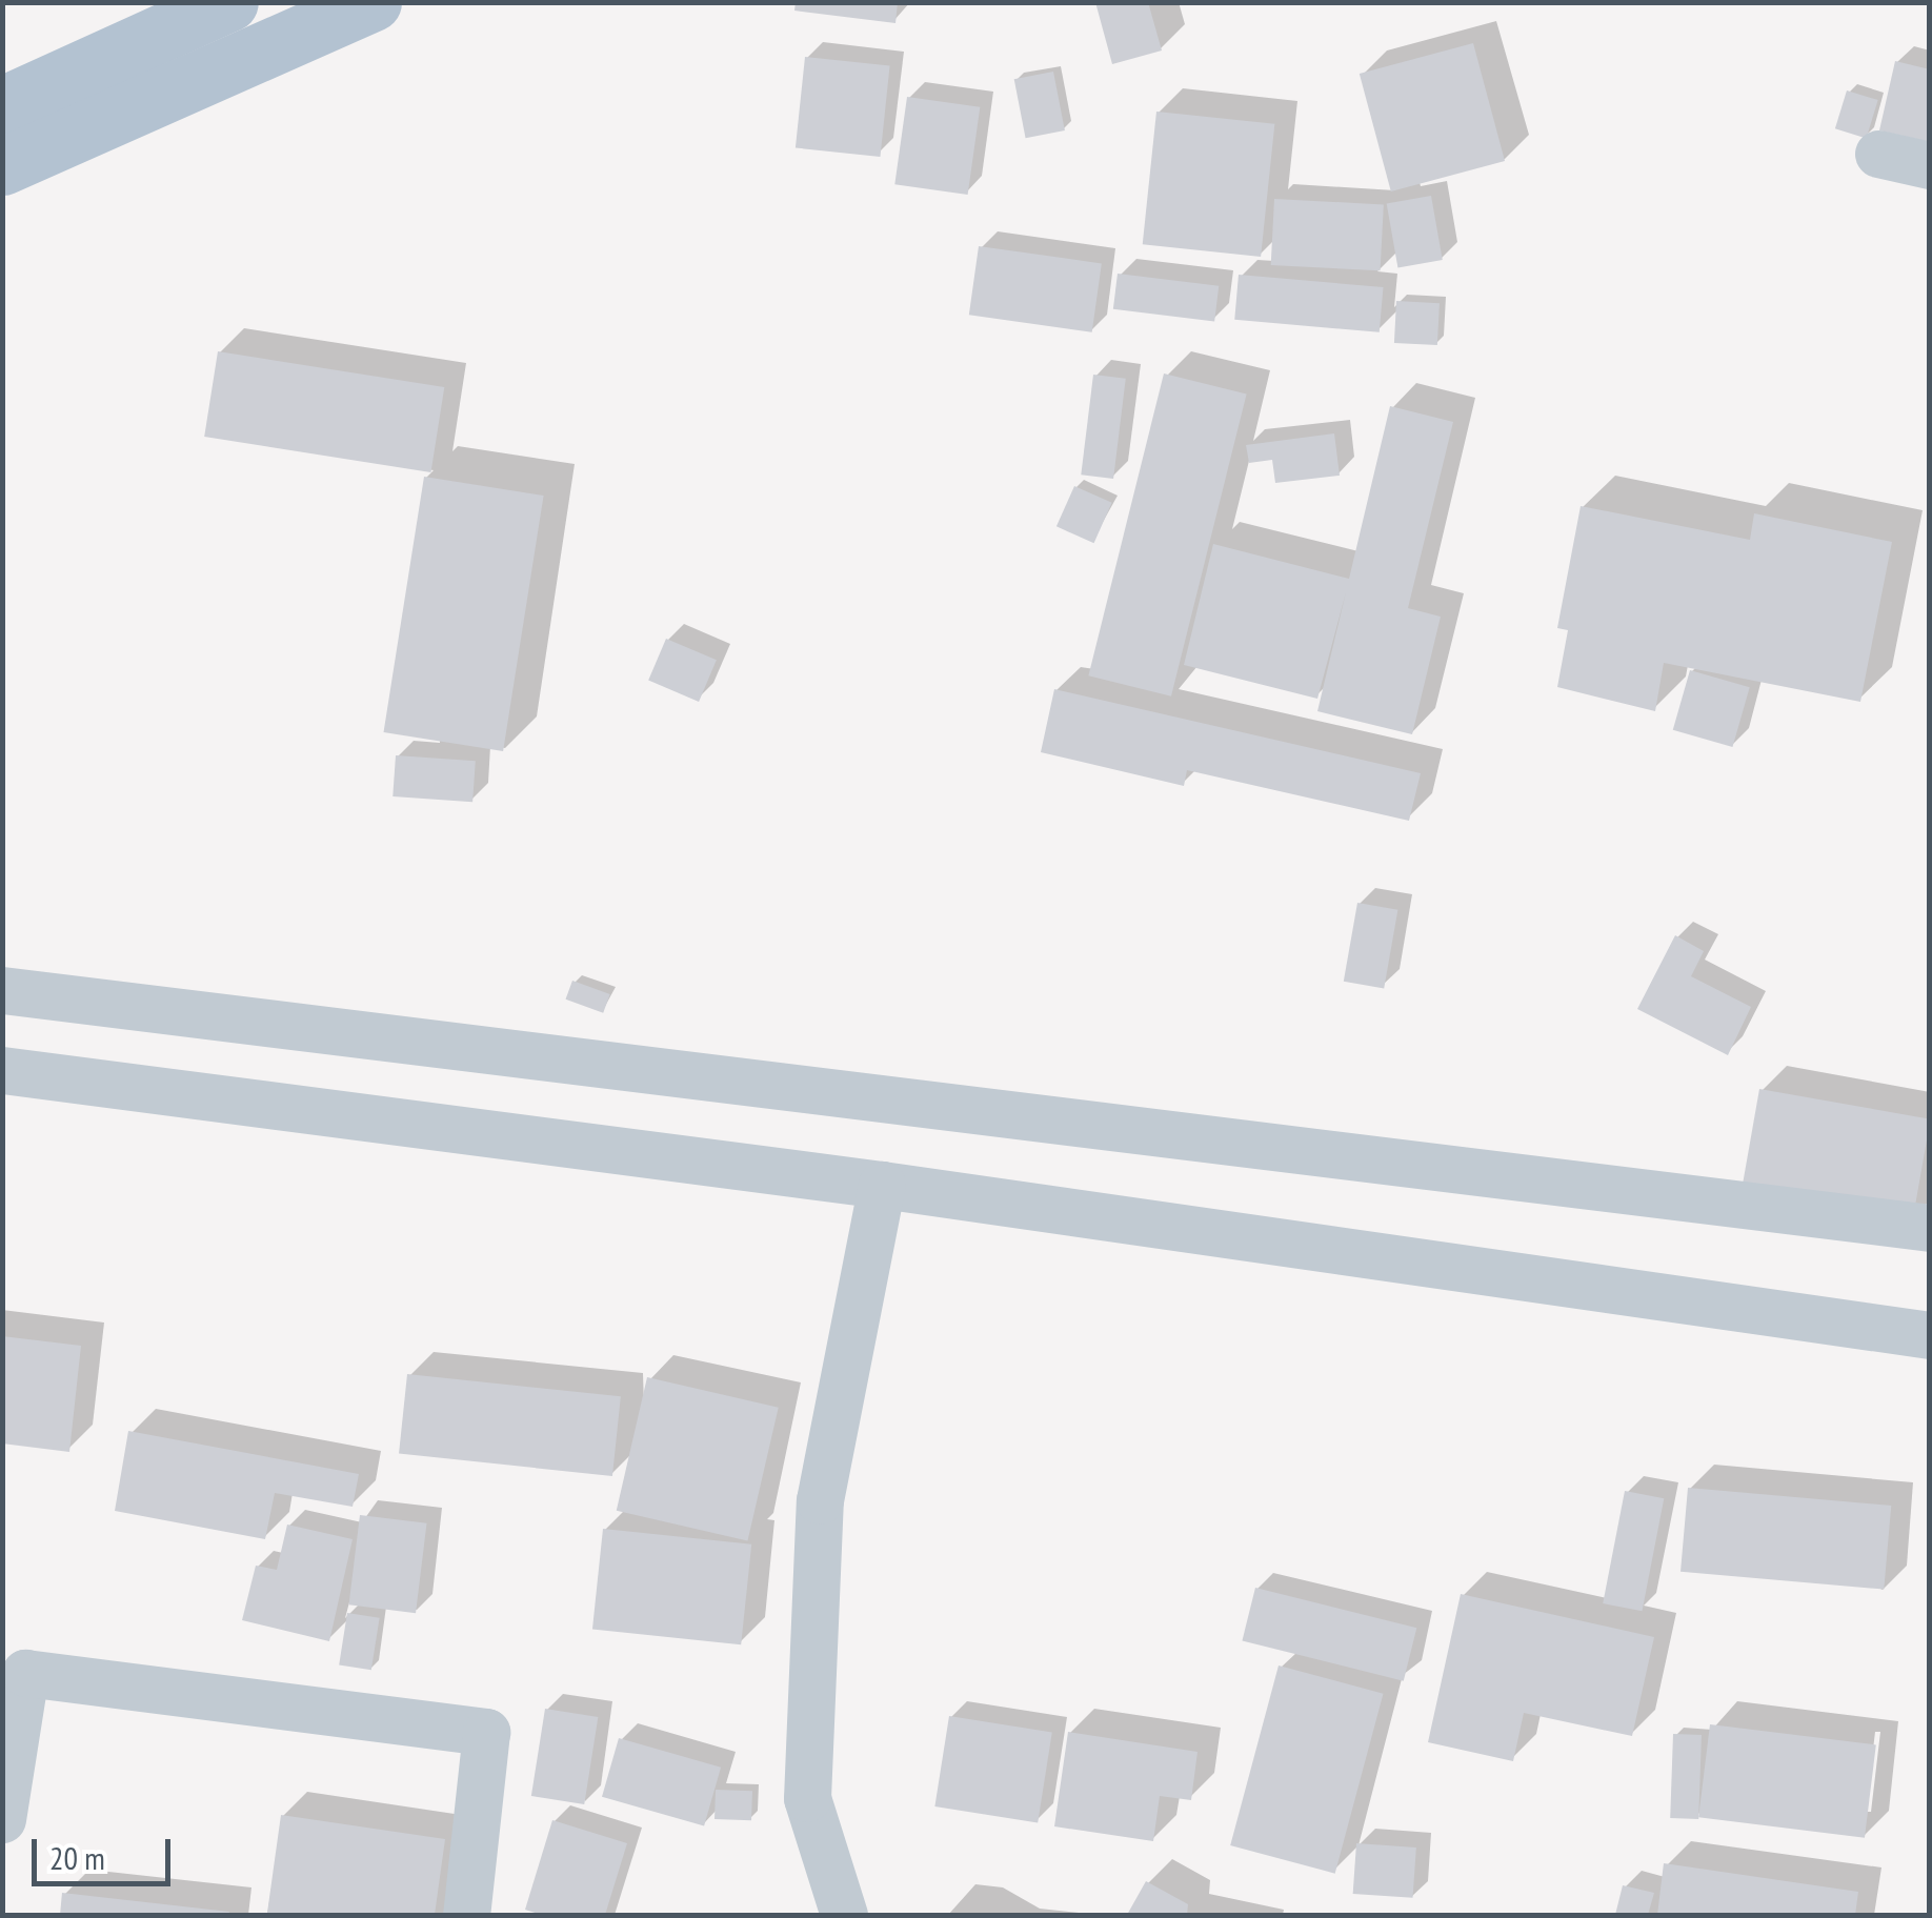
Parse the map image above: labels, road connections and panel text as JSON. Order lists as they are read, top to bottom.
{
  "scale_bar": "20 m"
}
